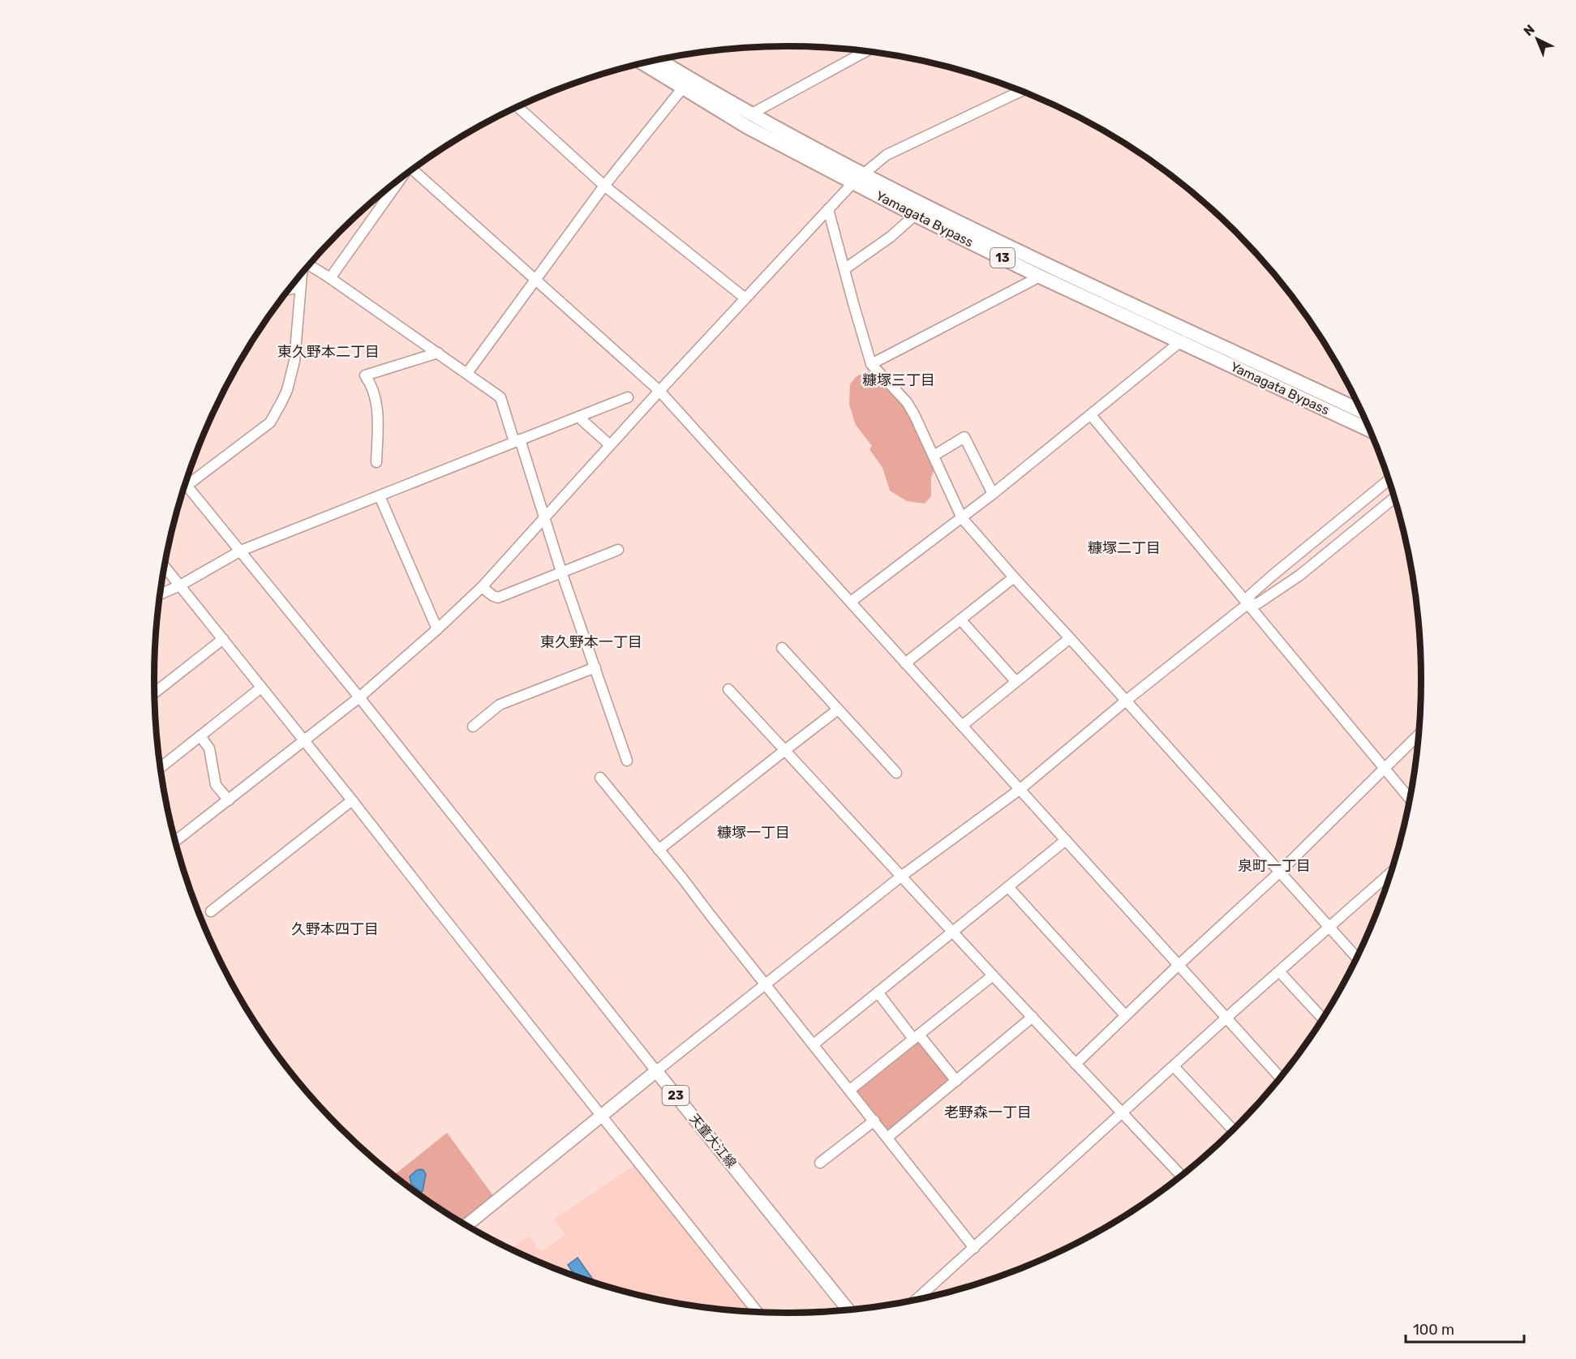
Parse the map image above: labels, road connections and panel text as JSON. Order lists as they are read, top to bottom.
{
  "streets": {
    "highway": ["Yamagata Bypass", "13"],
    "main road": ["23", "天童大江線"]
  },
  "crossings": [
    ["23", "天童大江線"]
  ],
  "districts": [
    "東久野本二丁目",
    "糠塚三丁目",
    "糠塚二丁目",
    "東久野本一丁目",
    "糠塚一丁目",
    "泉町一丁目",
    "久野本四丁目",
    "老野森一丁目"
  ],
  "scale_bar": "100 m",
  "north": "top left"
}
